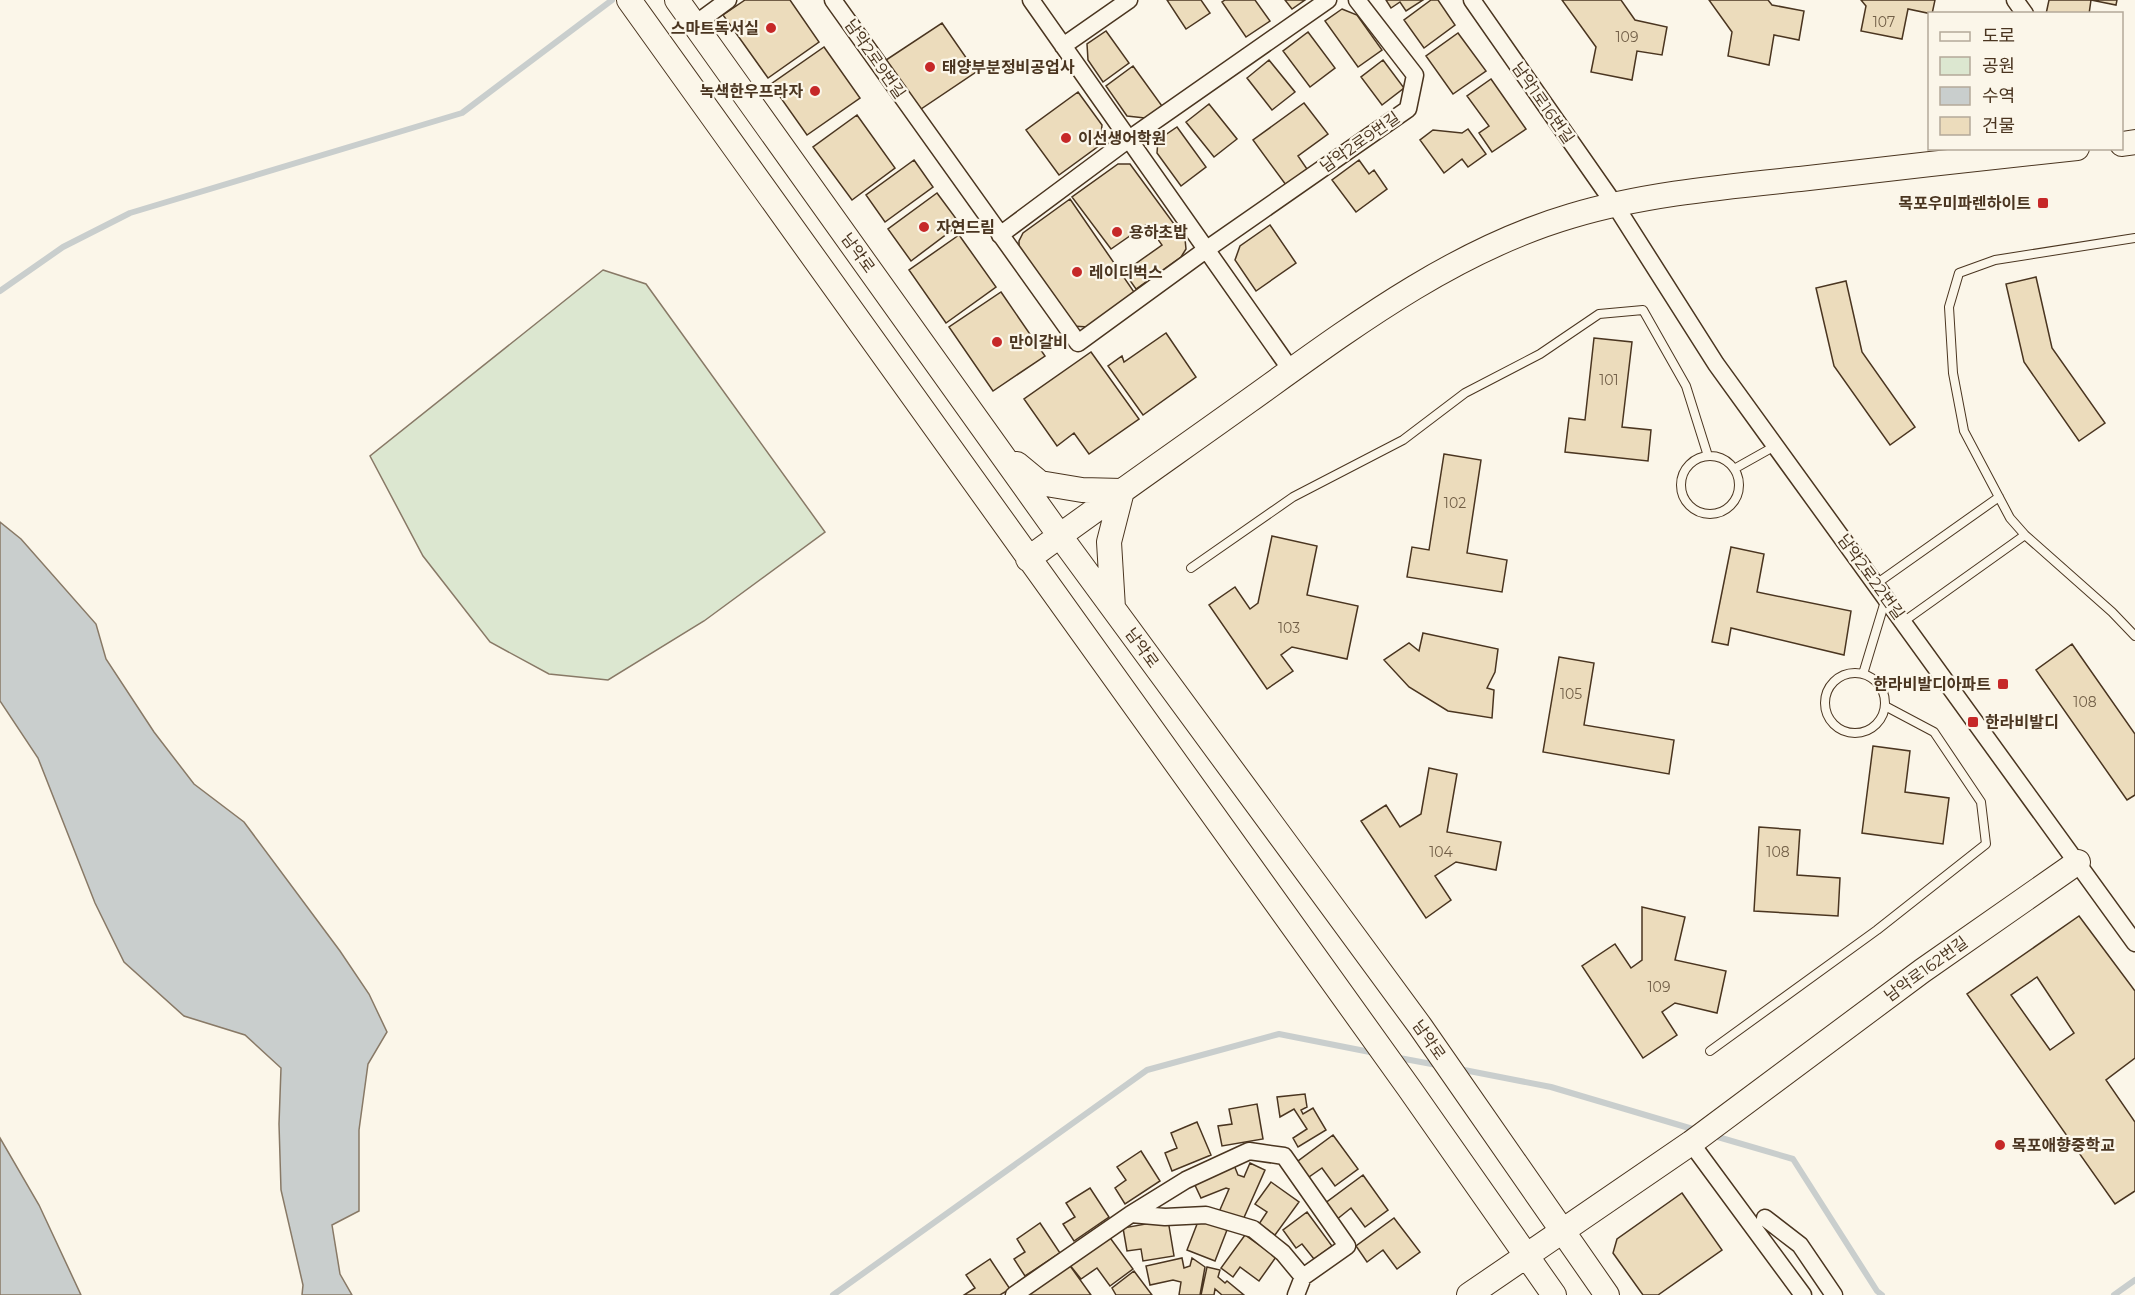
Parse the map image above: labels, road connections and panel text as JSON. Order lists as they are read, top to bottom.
{
  "streets": {
    "street": [
      "남악2로9번길",
      "남악1로16번길",
      "남악로",
      "남악2로22번길",
      "남악로162번길"
    ]
  },
  "crossings": [
    ["남악1로16번길", "남악2로22번길"],
    ["남악2로22번길", "남악로162번길"]
  ],
  "places": {
    "other": [
      "스마트독서실",
      "태양부분정비공업사",
      "녹색한우프라자",
      "이선생어학원",
      "자연드림",
      "용하초밥",
      "레이디벅스",
      "만이갈비",
      "목포애향중학교"
    ],
    "transit": ["목포우미파렌하이트", "한라비발디아파트", "한라비발디"]
  },
  "house_numbers": [
    "107",
    "109",
    "101",
    "102",
    "103",
    "105",
    "108",
    "104",
    "108",
    "109"
  ],
  "legend": [
    "도로",
    "공원",
    "수역",
    "건물"
  ]
}
